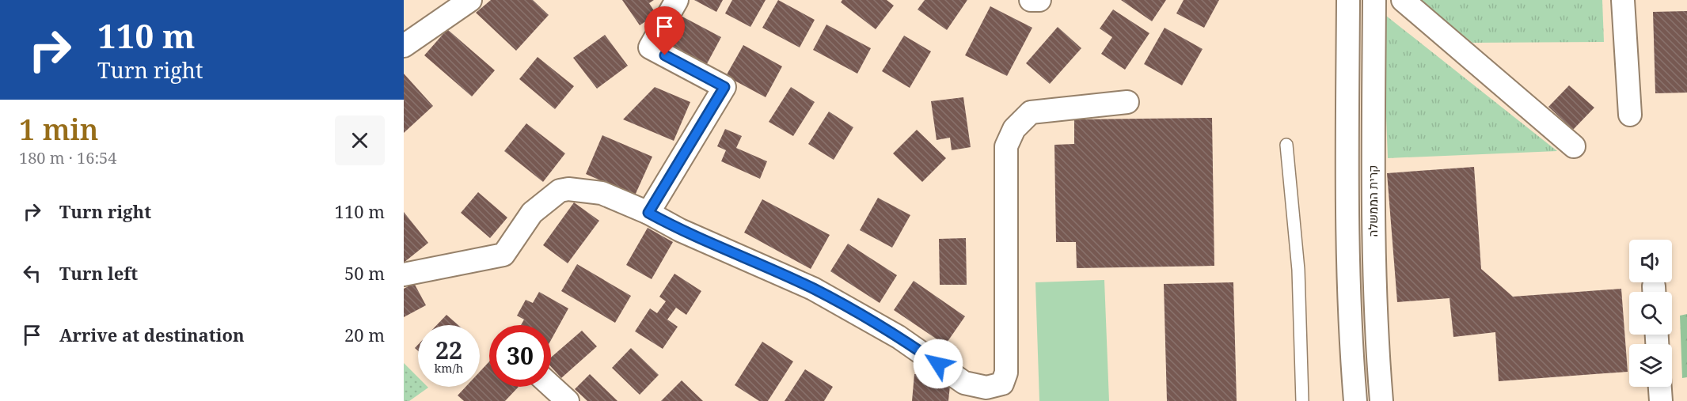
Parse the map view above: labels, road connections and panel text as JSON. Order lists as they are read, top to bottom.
{
  "streets": {
    "street": ["קרית הממשלה"]
  },
  "page": {
    "turn": ["110 m", "Turn right"],
    "heading": ["1 min", "180 m · 16:54"],
    "list": [
      {
        "name": "Turn right",
        "value": "110 m"
      },
      {
        "name": "Turn left",
        "value": "50 m"
      },
      {
        "name": "Arrive at destination",
        "value": "20 m"
      }
    ],
    "speed": "22 km/h",
    "limit": "30"
  }
}
